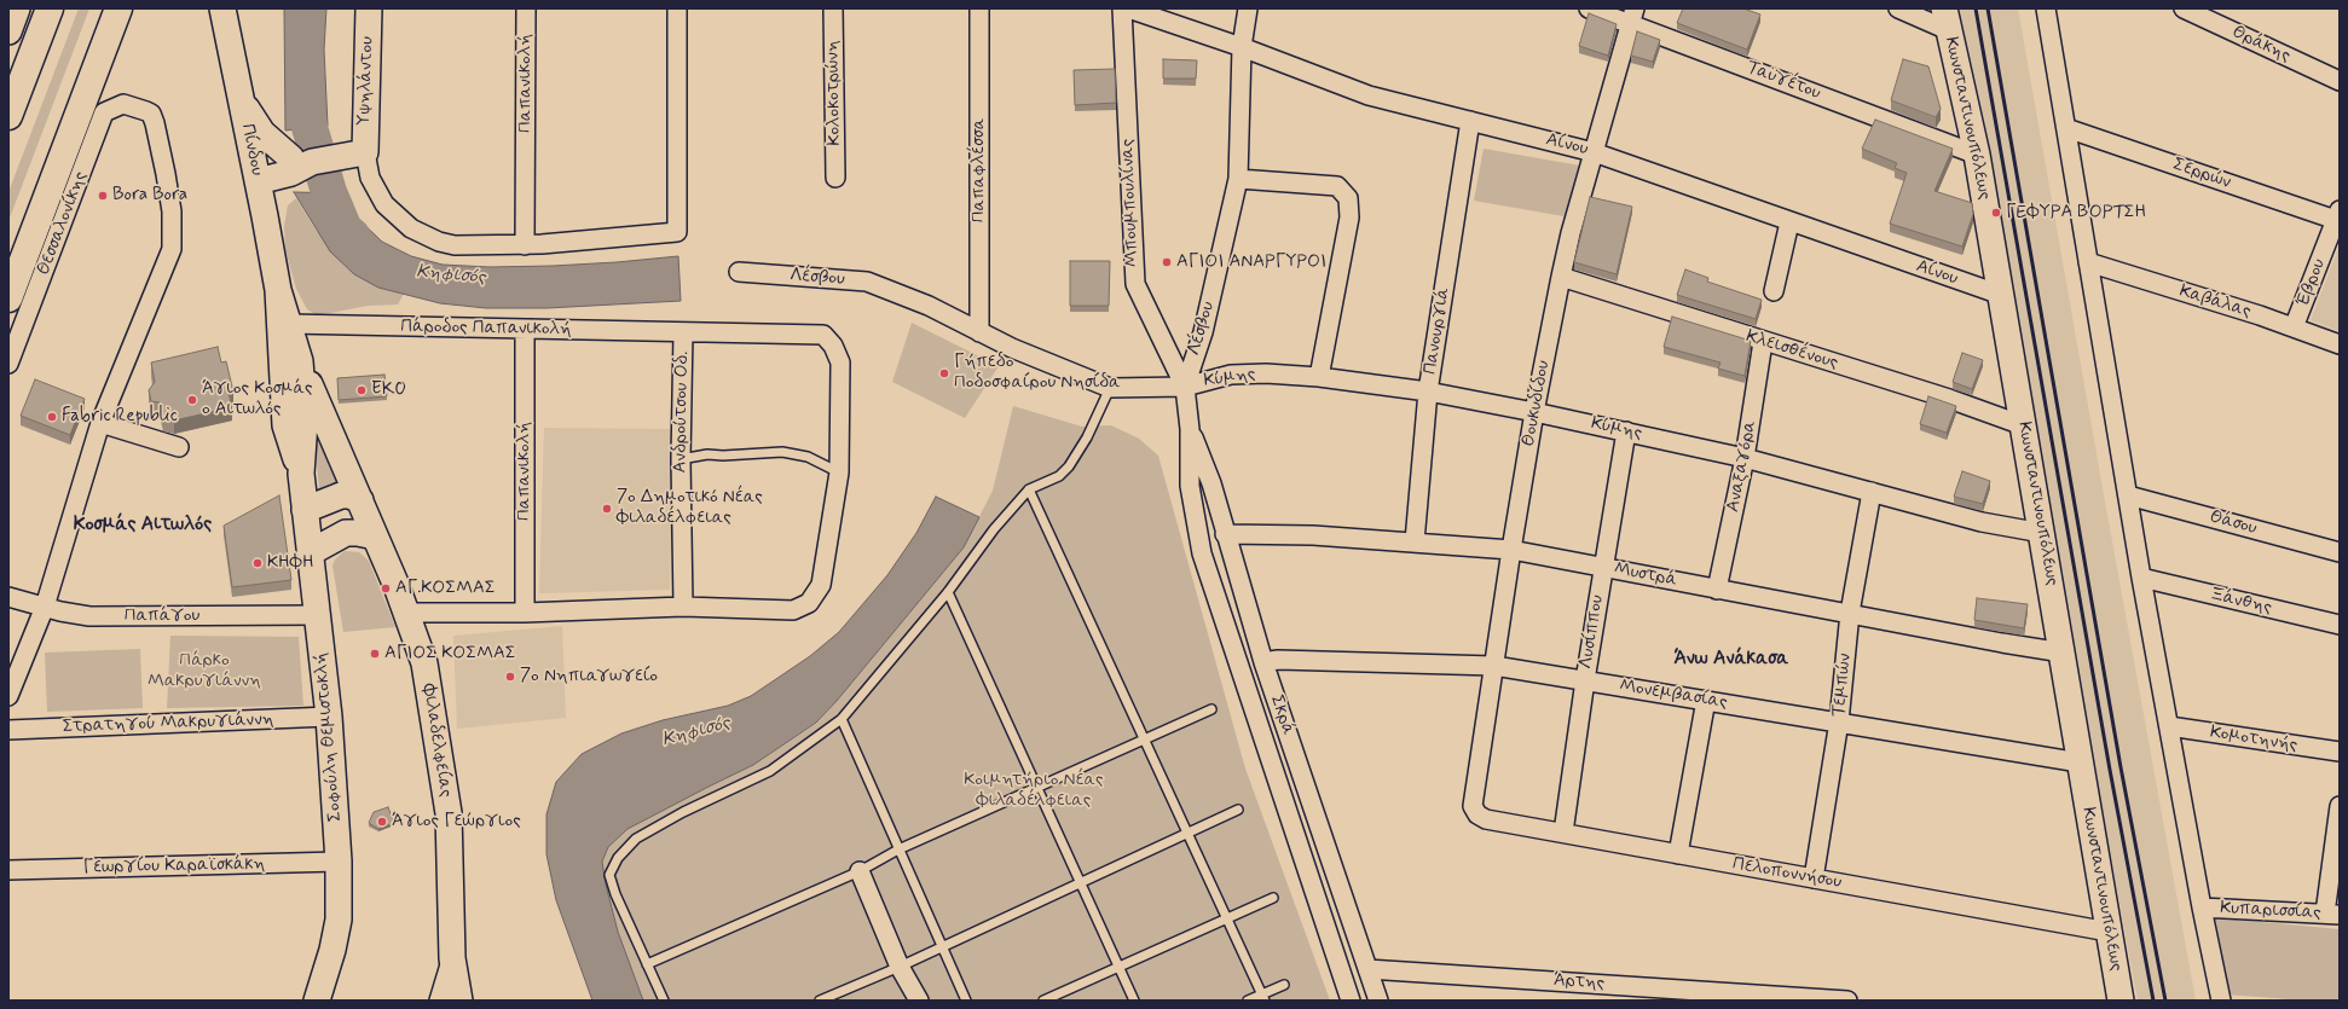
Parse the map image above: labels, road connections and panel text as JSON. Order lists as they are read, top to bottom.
{
  "streets": {
    "main road": [
      "Υψηλάντου",
      "Κωνσταντινουπόλεως",
      "Πίνδου",
      "Σοφούλη Θεμιστοκλή",
      "Φιλαδελφείας"
    ],
    "street": [
      "Θράκης",
      "Ταϋγέτου",
      "Παπανικολή",
      "Κολοκοτρώνη",
      "Αίνου",
      "Παπαφλέσσα",
      "Σερρών",
      "Μπουμπουλίνας",
      "Θεσσαλονίκης",
      "Λέσβου",
      "Έβρου",
      "Καβάλας",
      "Πάροδος Παπανικολή",
      "Πανουργιά",
      "Κλεισθένους",
      "Κύμης",
      "Θουκυδίδου",
      "Ανδρούτσου Οδ.",
      "Αναξαγόρα",
      "Θάσου",
      "Μυστρά",
      "Ξάνθης",
      "Παπάγου",
      "Λυσίππου",
      "Τεμπών",
      "Μονεμβασίας",
      "Σκρά",
      "Στρατηγού Μακρυγιάννη",
      "Κομοτηνής",
      "Γεωργίου Καραϊσκάκη",
      "Πελοποννήσου",
      "Κυπαρισσίας",
      "Άρτης"
    ]
  },
  "crossings": [
    ["Ταϋγέτου", "Κωνσταντινουπόλεως"],
    ["Ταϋγέτου", "Θουκυδίδου"],
    ["Παπανικολή", "Πάροδος Παπανικολή"],
    ["Κωνσταντινουπόλεως", "Αίνου"],
    ["Κωνσταντινουπόλεως", "Κλεισθένους"],
    ["Κωνσταντινουπόλεως", "Κύμης"],
    ["Κωνσταντινουπόλεως", "Μυστρά"],
    ["Κωνσταντινουπόλεως", "Μονεμβασίας"],
    ["Κωνσταντινουπόλεως", "Πελοποννήσου"],
    ["Αίνου", "Λέσβου"],
    ["Αίνου", "Πανουργιά"],
    ["Αίνου", "Θουκυδίδου"],
    ["Πίνδου", "Σοφούλη Θεμιστοκλή"],
    ["Παπαφλέσσα", "Λέσβου"],
    ["Σερρών", "Έβρου"],
    ["Μπουμπουλίνας", "Λέσβου"],
    ["Μπουμπουλίνας", "Κύμης"],
    ["Μπουμπουλίνας", "Σκρά"],
    ["Λέσβου", "Κύμης"],
    ["Λέσβου", "Σκρά"],
    ["Έβρου", "Καβάλας"],
    ["Πάροδος Παπανικολή", "Ανδρούτσου Οδ."],
    ["Πάροδος Παπανικολή", "Σοφούλη Θεμιστοκλή"],
    ["Πανουργιά", "Κύμης"],
    ["Πανουργιά", "Μυστρά"],
    ["Κλεισθένους", "Θουκυδίδου"],
    ["Κλεισθένους", "Αναξαγόρα"],
    ["Κύμης", "Θουκυδίδου"],
    ["Κύμης", "Αναξαγόρα"],
    ["Κύμης", "Λυσίππου"],
    ["Κύμης", "Τεμπών"],
    ["Κύμης", "Σκρά"],
    ["Θουκυδίδου", "Μυστρά"],
    ["Θουκυδίδου", "Μονεμβασίας"],
    ["Θουκυδίδου", "Πελοποννήσου"],
    ["Αναξαγόρα", "Μυστρά"],
    ["Μυστρά", "Λυσίππου"],
    ["Μυστρά", "Τεμπών"],
    ["Μυστρά", "Σκρά"],
    ["Παπάγου", "Σοφούλη Θεμιστοκλή"],
    ["Λυσίππου", "Μονεμβασίας"],
    ["Λυσίππου", "Πελοποννήσου"],
    ["Τεμπών", "Μονεμβασίας"],
    ["Τεμπών", "Πελοποννήσου"],
    ["Μονεμβασίας", "Σκρά"],
    ["Σκρά", "Άρτης"],
    ["Στρατηγού Μακρυγιάννη", "Σοφούλη Θεμιστοκλή"],
    ["Σοφούλη Θεμιστοκλή", "Φιλαδελφείας"],
    ["Σοφούλη Θεμιστοκλή", "Γεωργίου Καραϊσκάκη"]
  ],
  "districts": ["Κοσμάς Αιτωλός", "Άνω Ανάκασα"],
  "water": ["Κηφισός"],
  "parks": ["Πάρκο Μακρυγιάννη", "Κοιμητήριο Νέας Φιλαδέλφειας"],
  "places": [
    "Bora Bora",
    "ΓΕΦΥΡΑ ΒΟΡΤΣΗ",
    "ΑΓΙΟΙ ΑΝΑΡΓΥΡΟΙ",
    "Γήπεδο Ποδοσφαίρου Νησίδα",
    "EKO",
    "Άγιος Κοσμάς ο Αιτωλός",
    "Fabric Republic",
    "7ο Δημοτικό Νέας Φιλαδέλφειας",
    "ΚΗΦΗ",
    "ΑΓ.ΚΟΣΜΑΣ",
    "ΑΓΙΟΣ ΚΟΣΜΑΣ",
    "7ο Νηπιαγωγείο",
    "Άγιος Γεώργιος"
  ]
}
